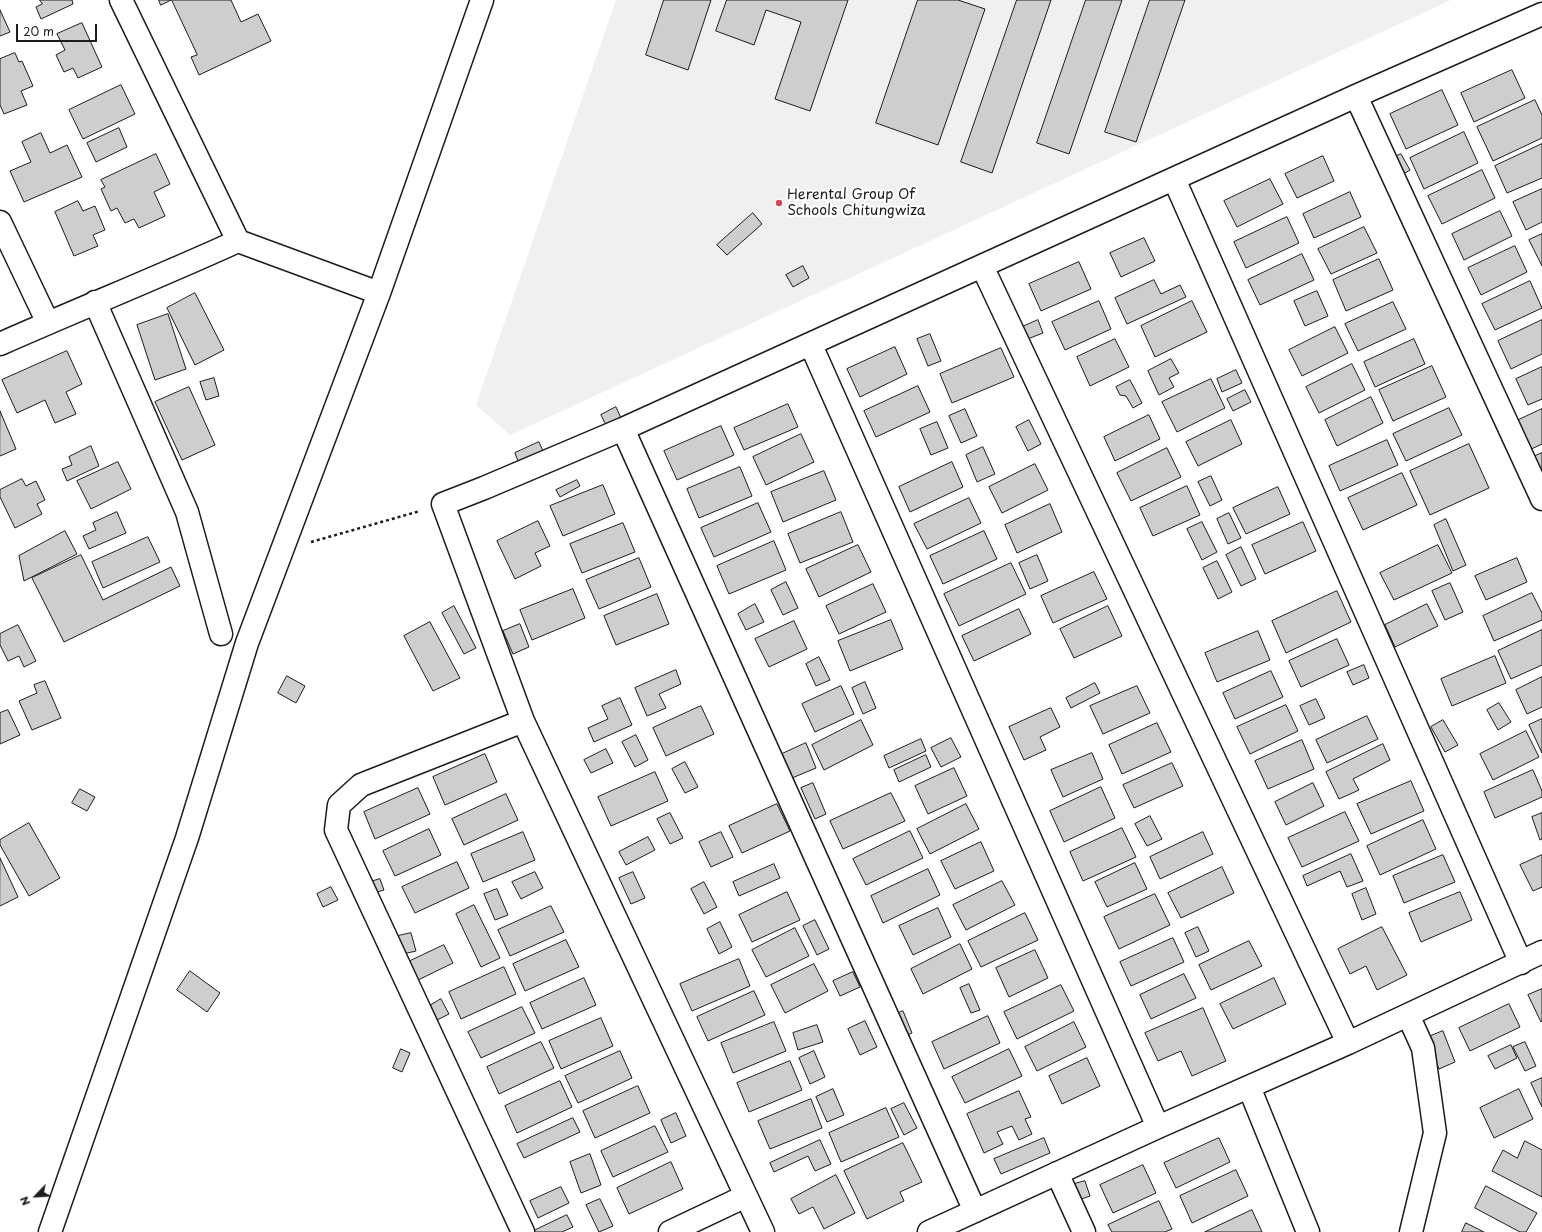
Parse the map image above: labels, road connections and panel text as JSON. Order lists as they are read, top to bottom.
{
  "places": ["Herental Group Of Schools Chitungwiza"],
  "scale_bar": "20 m",
  "north": "bottom left"
}
